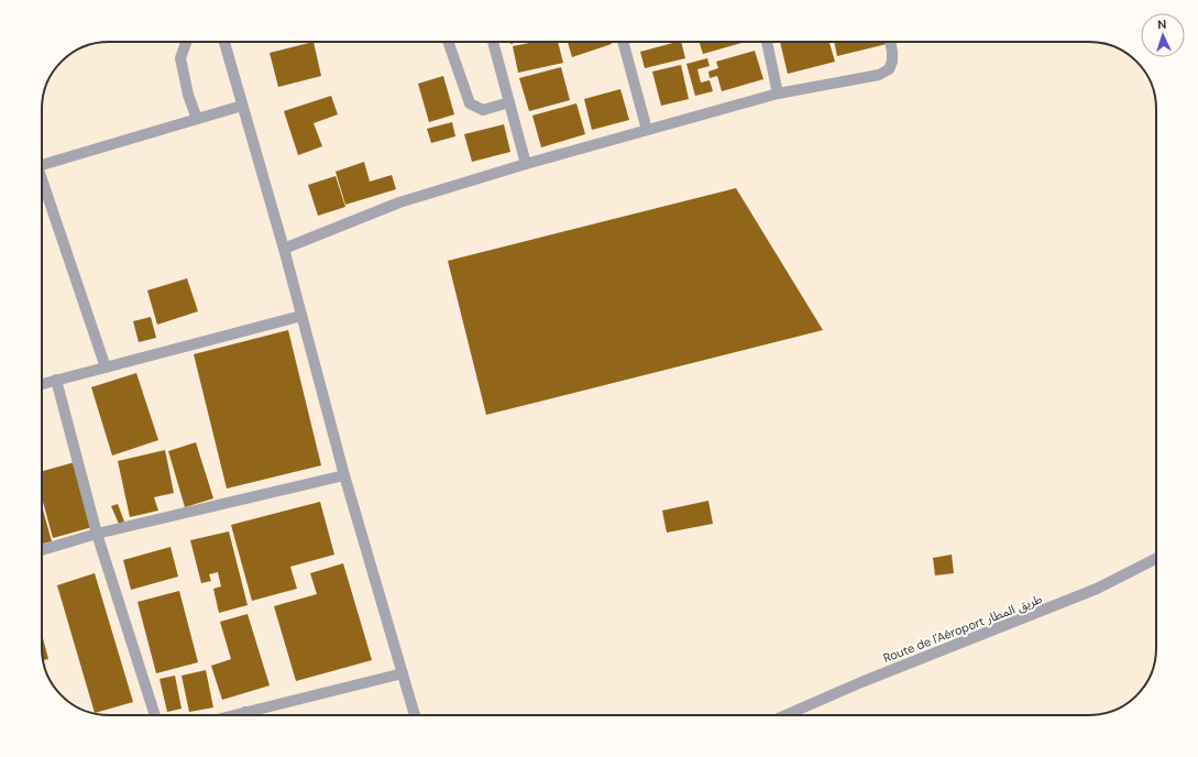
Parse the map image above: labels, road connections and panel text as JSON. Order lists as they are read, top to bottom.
{
  "streets": {
    "street": ["Route de l'Aéroport طريق المطار"]
  },
  "north": "top"
}
